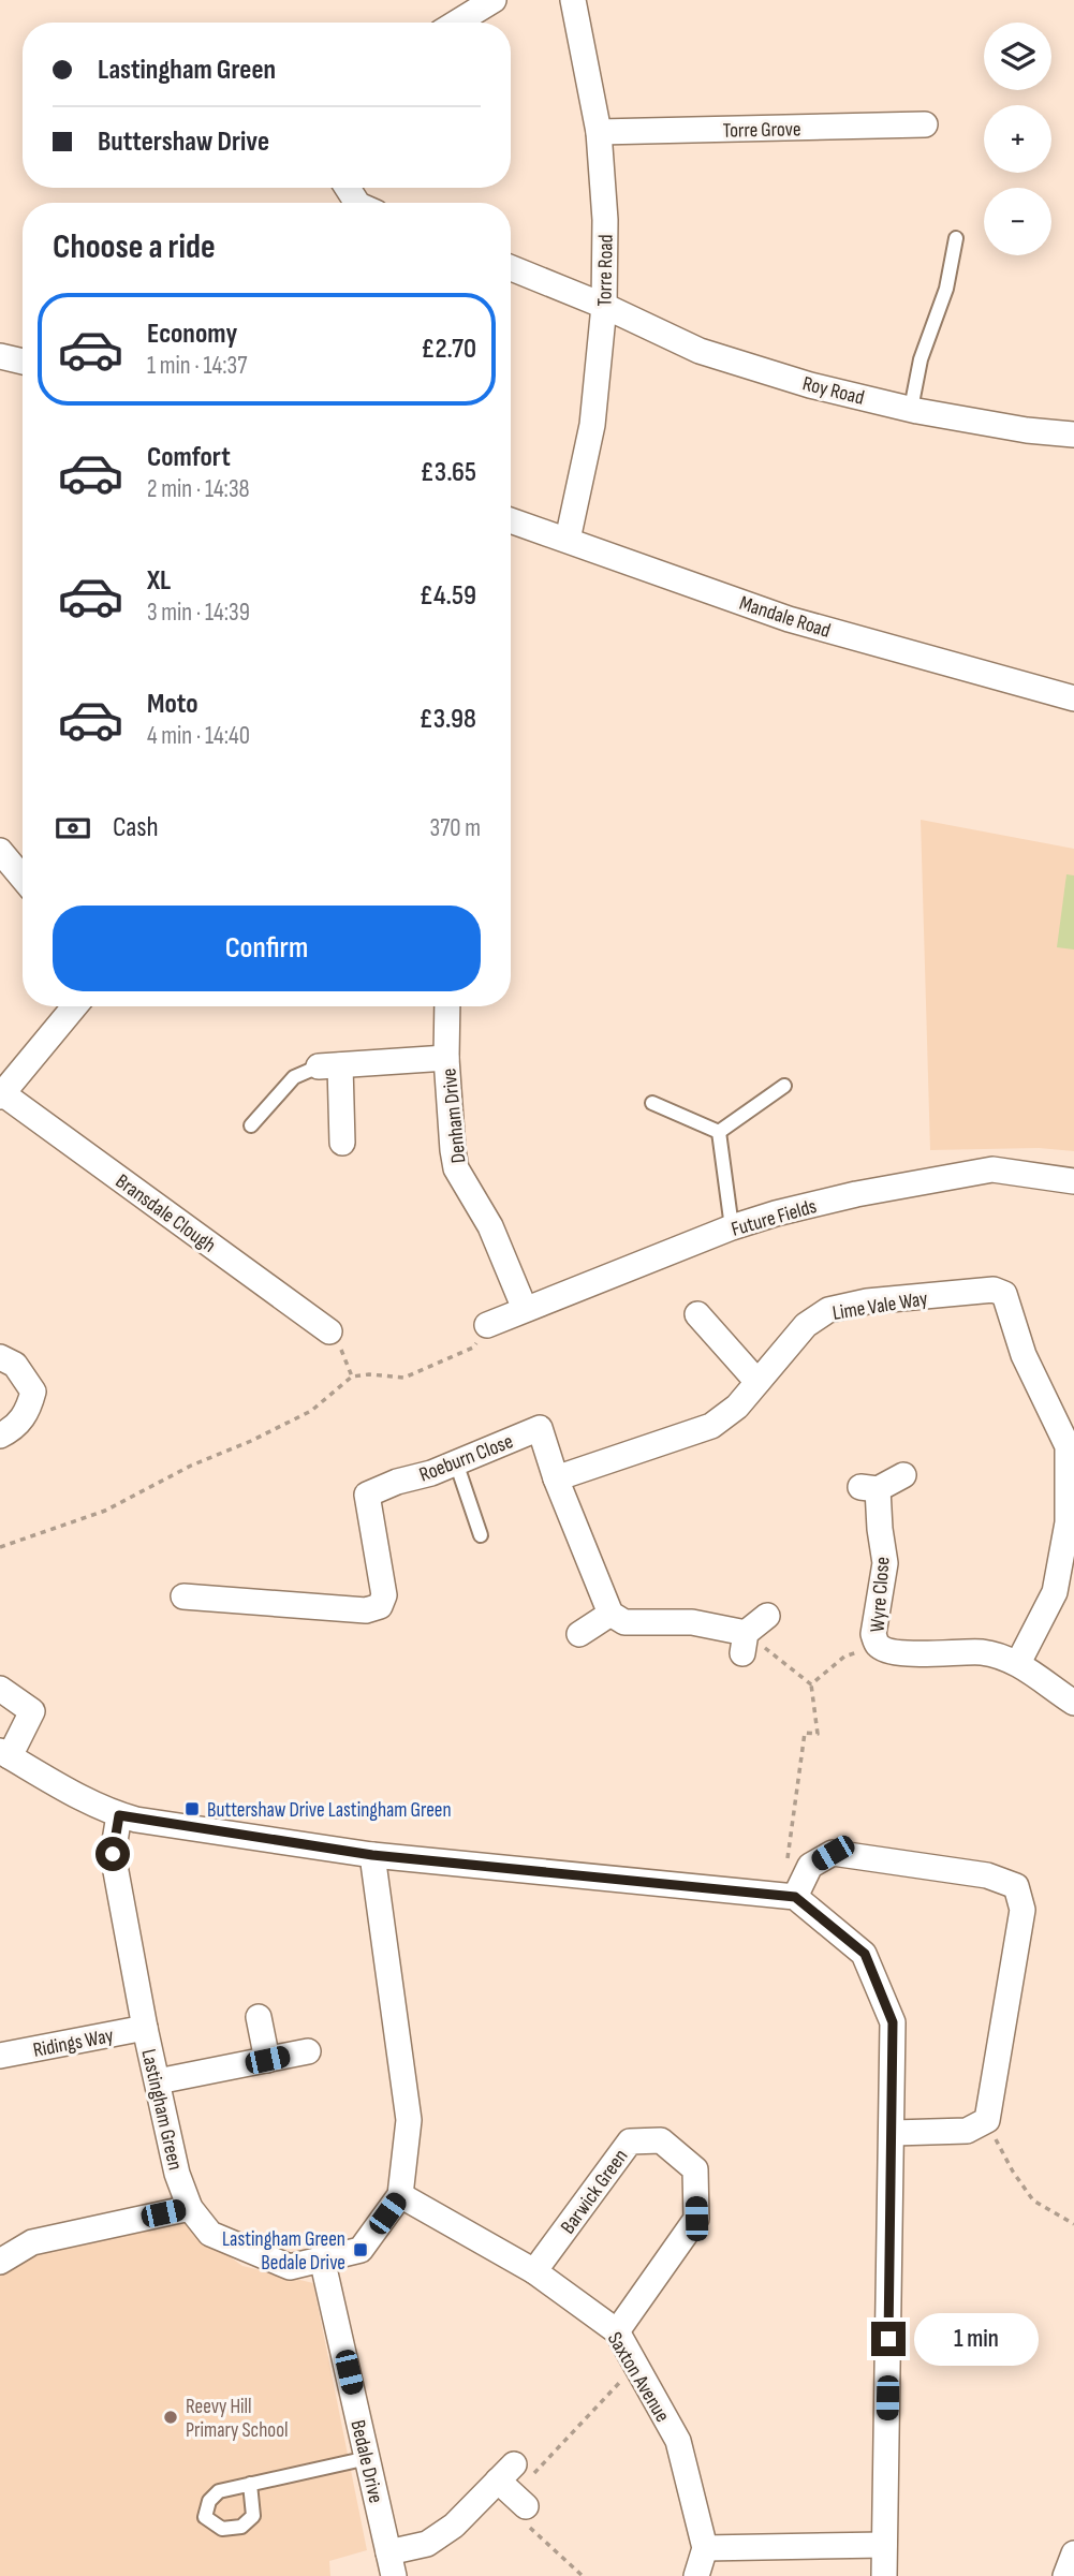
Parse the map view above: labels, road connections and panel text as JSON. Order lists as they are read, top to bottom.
{
  "streets": {
    "street": [
      "Torre Grove",
      "Torre Road",
      "Roy Road",
      "Mandale Road",
      "Denham Drive",
      "Bransdale Clough",
      "Future Fields",
      "Lime Vale Way",
      "Roeburn Close",
      "Wyre Close",
      "Ridings Way",
      "Lastingham Green",
      "Barwick Green",
      "Saxton Avenue",
      "Bedale Drive"
    ]
  },
  "crossings": [
    ["Torre Grove", "Torre Road"],
    ["Torre Road", "Roy Road"],
    ["Torre Road", "Mandale Road"],
    ["Denham Drive", "Future Fields"],
    ["Lime Vale Way", "Roeburn Close"],
    ["Ridings Way", "Lastingham Green"],
    ["Lastingham Green", "Saxton Avenue"],
    ["Lastingham Green", "Bedale Drive"],
    ["Barwick Green", "Saxton Avenue"]
  ],
  "places": {
    "transit": ["Buttershaw Drive Lastingham Green", "Lastingham Green Bedale Drive"],
    "other": ["Reevy Hill Primary School"]
  },
  "page": {
    "map_buttons": ["+", "−"],
    "banner": ["Lastingham Green", "Buttershaw Drive"],
    "heading": "Choose a ride",
    "list": [
      {
        "name": "Economy",
        "note": "1 min · 14:37",
        "value": "£2.70"
      },
      {
        "name": "Comfort",
        "note": "2 min · 14:38",
        "value": "£3.65"
      },
      {
        "name": "XL",
        "note": "3 min · 14:39",
        "value": "£4.59"
      },
      {
        "name": "Moto",
        "note": "4 min · 14:40",
        "value": "£3.98"
      }
    ],
    "pay": ["Cash", "370 m"],
    "buttons": "Confirm",
    "bubble": "1 min"
  }
}
